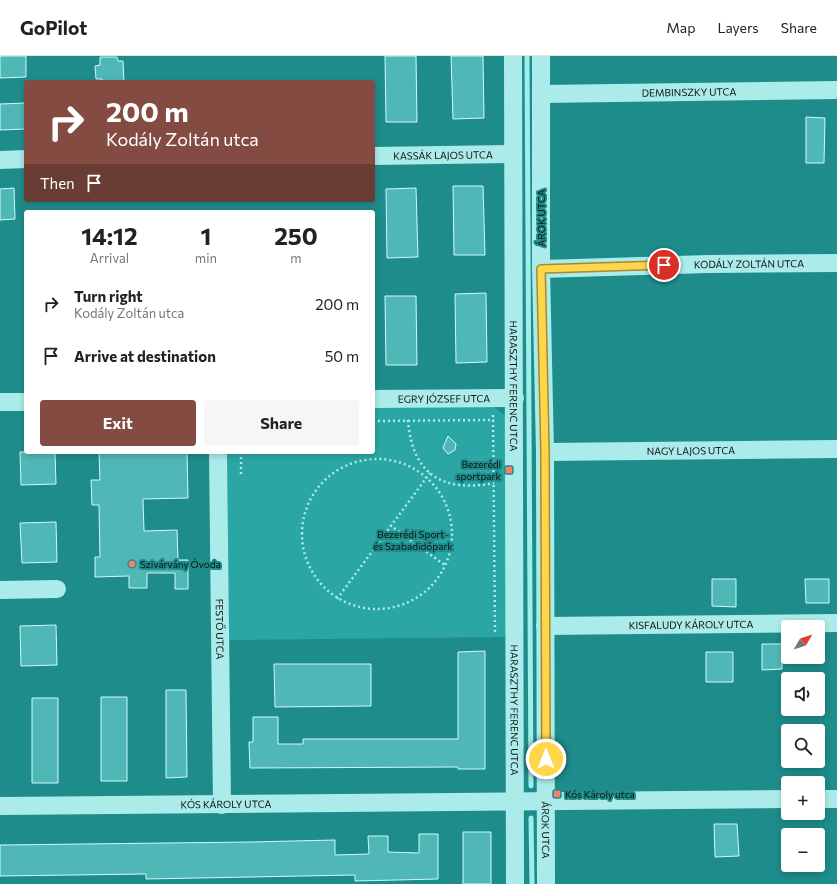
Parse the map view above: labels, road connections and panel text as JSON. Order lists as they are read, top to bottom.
{
  "streets": {
    "street": [
      "DEMBINSZKY UTCA",
      "KASSÁK LAJOS UTCA",
      "ÁROK UTCA",
      "KODÁLY ZOLTÁN UTCA",
      "HARASZTHY FERENC UTCA",
      "EGRY JÓZSEF UTCA",
      "NAGY LAJOS UTCA",
      "KISFALUDY KÁROLY UTCA",
      "FESTŐ UTCA",
      "KÓS KÁROLY UTCA"
    ]
  },
  "crossings": [
    ["DEMBINSZKY UTCA", "ÁROK UTCA"],
    ["KASSÁK LAJOS UTCA", "HARASZTHY FERENC UTCA"],
    ["ÁROK UTCA", "KODÁLY ZOLTÁN UTCA"],
    ["ÁROK UTCA", "NAGY LAJOS UTCA"],
    ["ÁROK UTCA", "KISFALUDY KÁROLY UTCA"],
    ["ÁROK UTCA", "KÓS KÁROLY UTCA"],
    ["HARASZTHY FERENC UTCA", "EGRY JÓZSEF UTCA"],
    ["HARASZTHY FERENC UTCA", "KÓS KÁROLY UTCA"],
    ["FESTŐ UTCA", "KÓS KÁROLY UTCA"]
  ],
  "parks": ["Bezerédi Sport- és Szabadidőpark"],
  "places": {
    "transit": ["Bezerédi sportpark", "Kós Károly utca"],
    "other": ["Szivárvány Óvoda"]
  },
  "north": "top right",
  "page": {
    "header": "GoPilot",
    "nav": ["Map", "Layers", "Share"],
    "turn": ["200 m", "Kodály Zoltán utca"],
    "then": "Then",
    "eta": [
      "14:12",
      "Arrival",
      "1",
      "min",
      "250",
      "m"
    ],
    "list": [
      {
        "name": "Turn right",
        "note": "Kodály Zoltán utca",
        "value": "200 m"
      },
      {
        "name": "Arrive at destination",
        "value": "50 m"
      }
    ],
    "buttons": ["Exit", "Share"],
    "map_buttons": ["+", "−"]
  }
}
